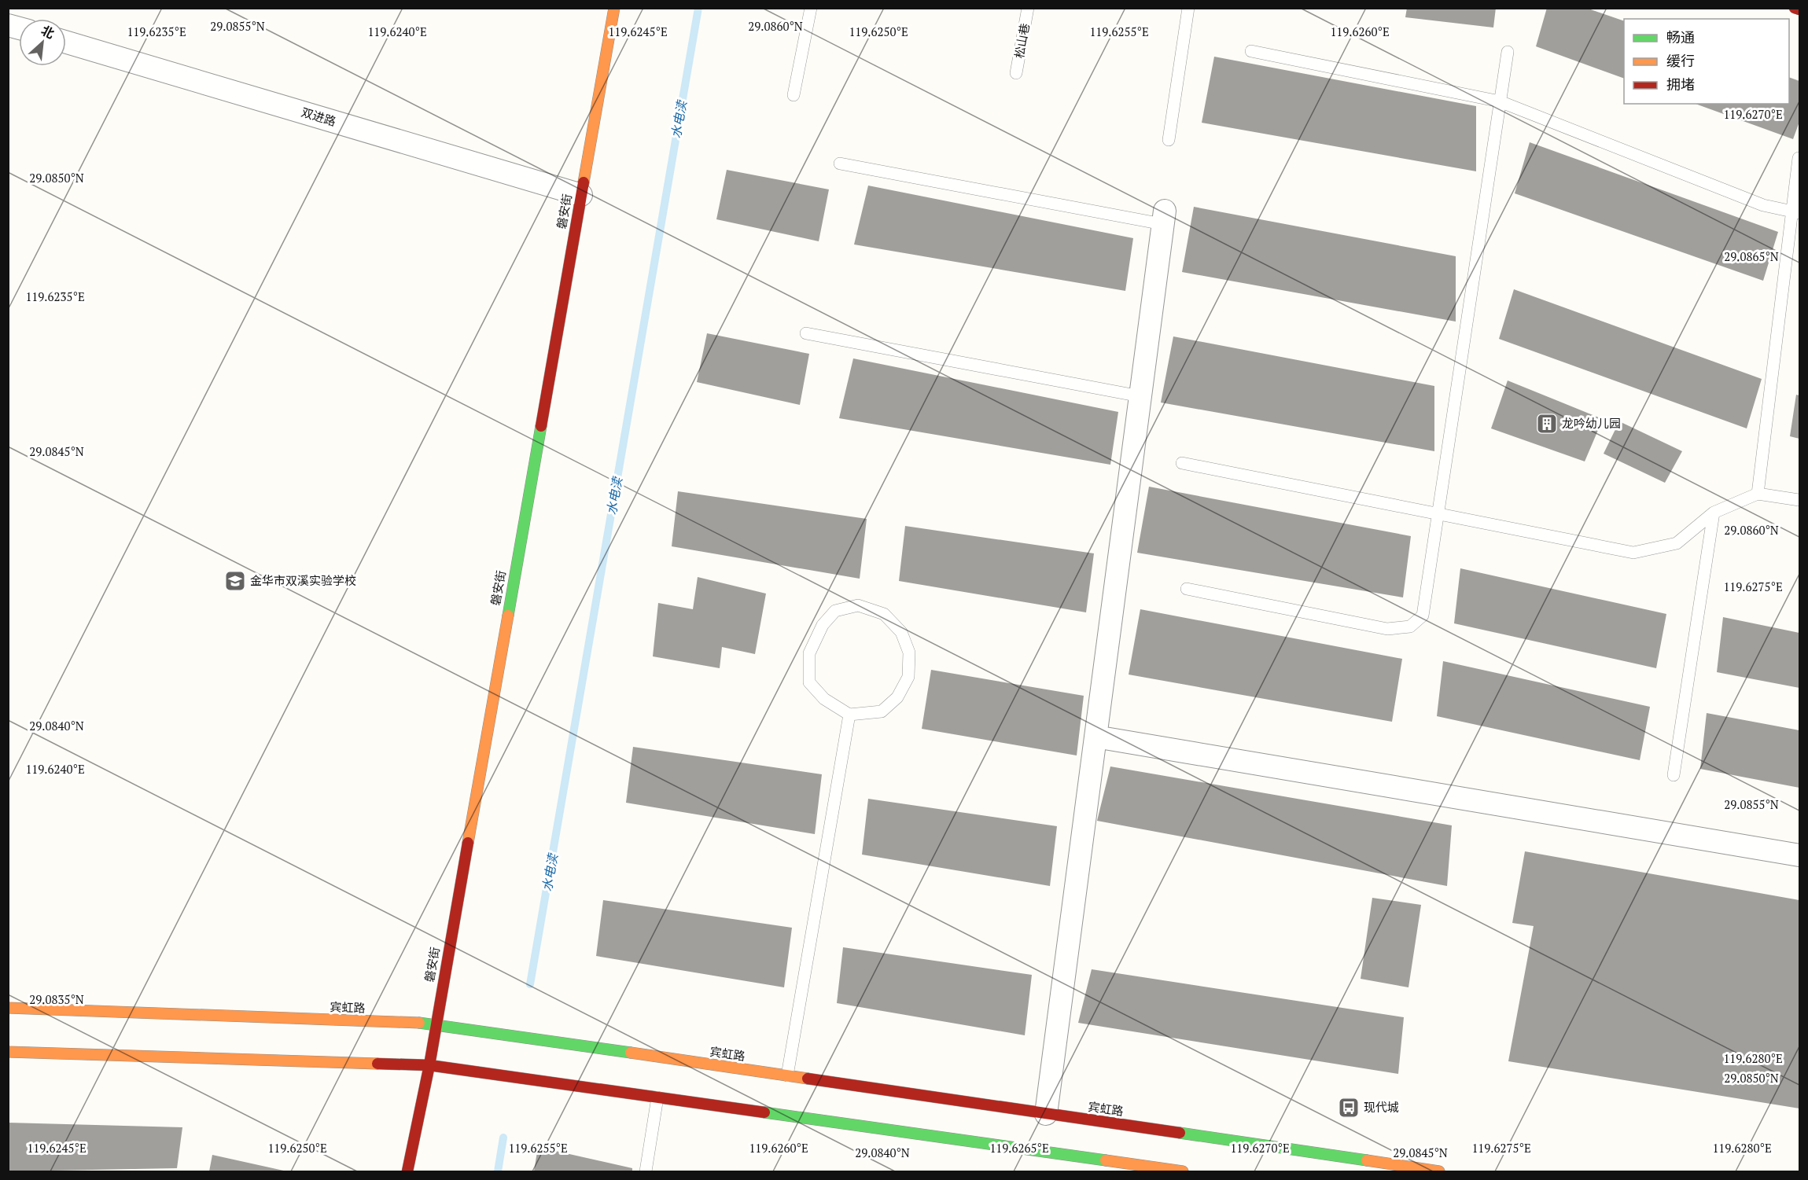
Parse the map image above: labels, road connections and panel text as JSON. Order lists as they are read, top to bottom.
{
  "streets": {
    "main road": ["磐安街", "宾虹路"],
    "street": ["双进路"],
    "lane": ["松山巷"]
  },
  "crossings": [
    ["双进路", "磐安街"],
    ["磐安街", "宾虹路"]
  ],
  "water": ["水电渎"],
  "places": {
    "building": ["龙吟幼儿园"],
    "school or university": ["金华市双溪实验学校"],
    "bus stop": ["现代城"]
  },
  "legend": ["畅通", "缓行", "拥堵"],
  "north": "top right",
  "coordinates": [
    "29.0855°N",
    "29.0860°N",
    "119.6235°E",
    "119.6240°E",
    "119.6245°E",
    "119.6250°E",
    "119.6255°E",
    "119.6260°E",
    "119.6270°E",
    "29.0850°N",
    "29.0865°N",
    "29.0845°N",
    "119.6275°E",
    "29.0840°N",
    "29.0835°N",
    "119.6280°E",
    "119.6265°E"
  ]
}
